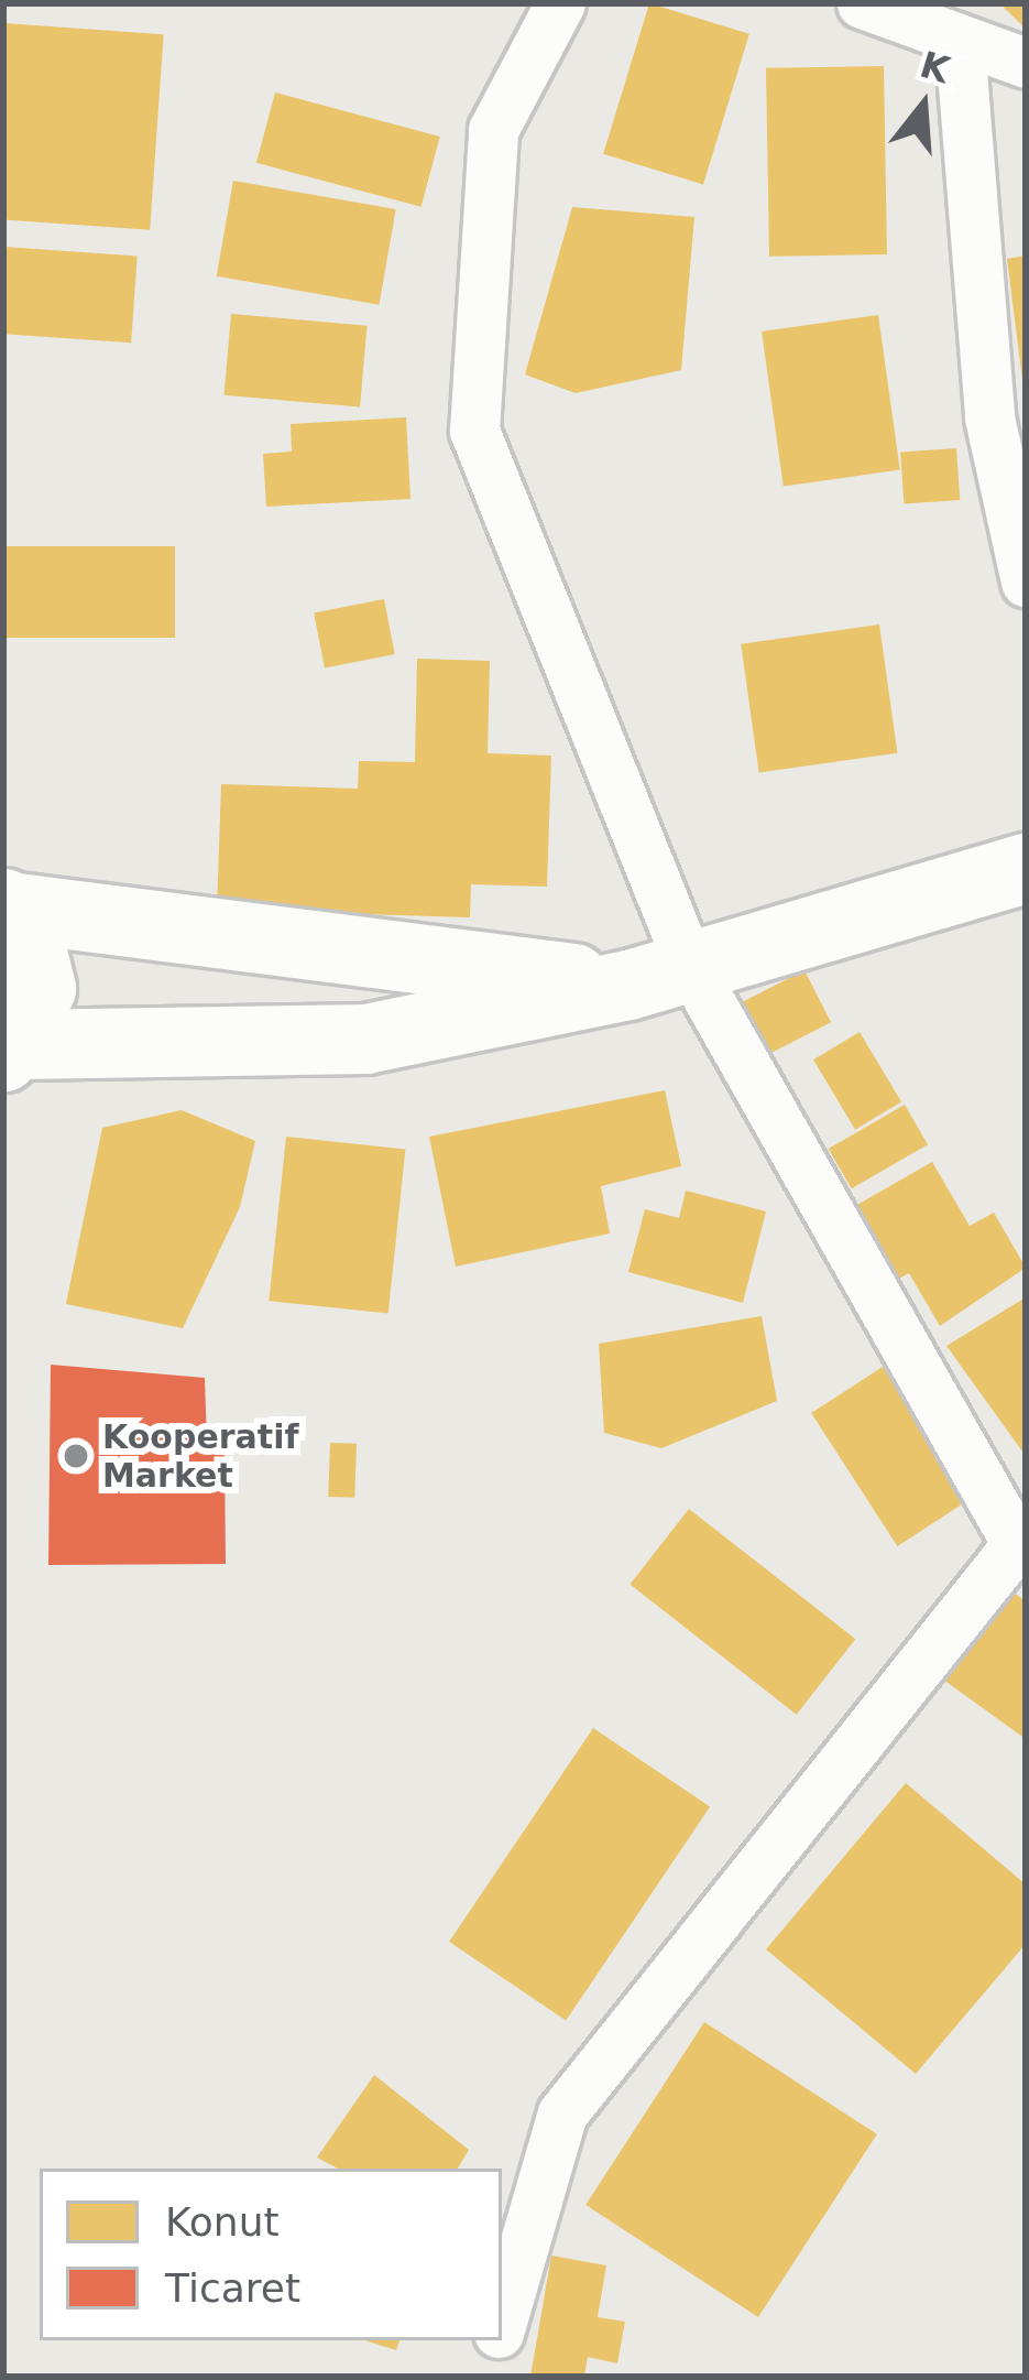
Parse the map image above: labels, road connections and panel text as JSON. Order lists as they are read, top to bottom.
{
  "places": ["Kooperatif Market"],
  "legend": ["Konut", "Ticaret"],
  "north": "top"
}
